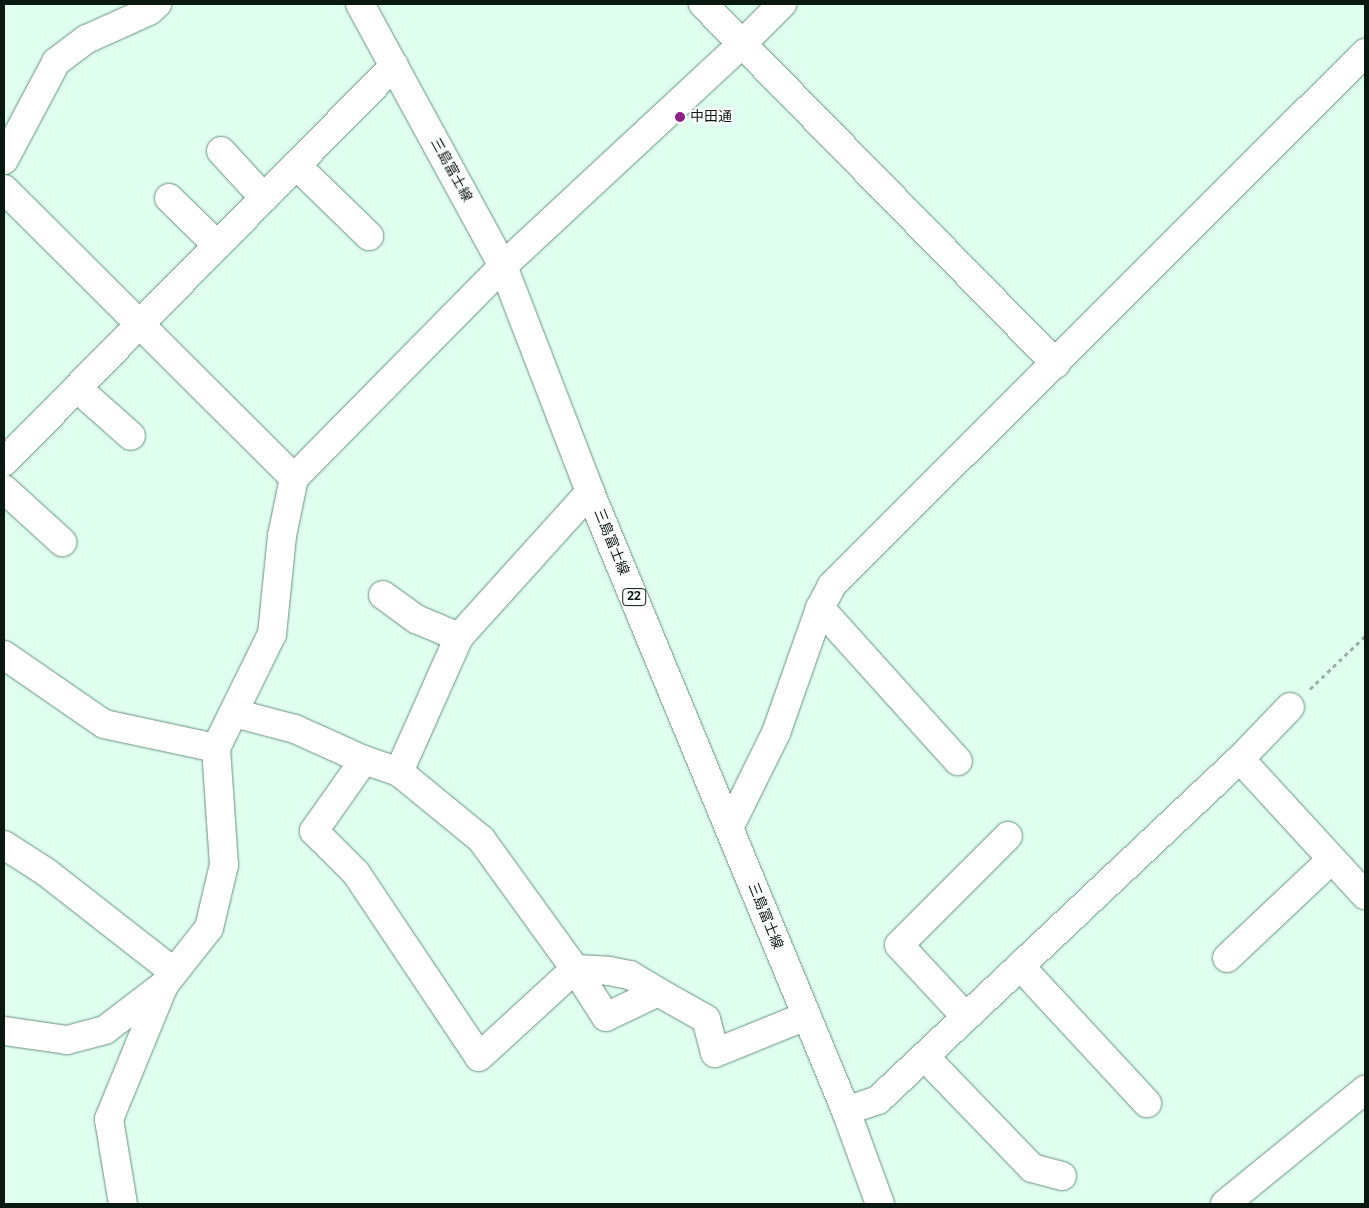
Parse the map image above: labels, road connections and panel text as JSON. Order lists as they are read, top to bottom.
{
  "streets": {
    "street": ["三島富士線", "22"]
  },
  "places": ["中田通"]
}
